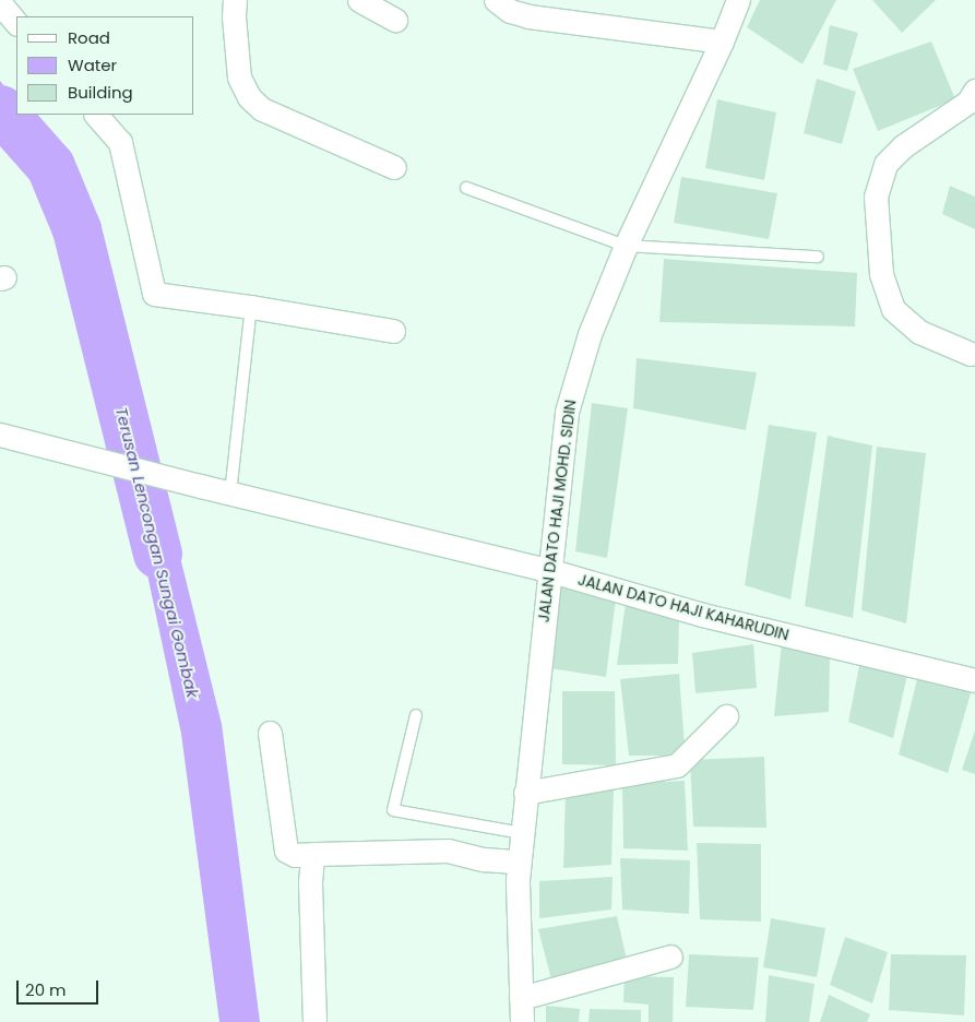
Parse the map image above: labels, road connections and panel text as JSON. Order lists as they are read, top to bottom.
{
  "streets": {
    "street": ["JALAN DATO HAJI MOHD. SIDIN", "JALAN DATO HAJI KAHARUDIN"]
  },
  "crossings": [
    ["JALAN DATO HAJI MOHD. SIDIN", "JALAN DATO HAJI KAHARUDIN"]
  ],
  "water": ["Terusan Lencongan Sungai Gombak"],
  "legend": ["Road", "Water", "Building"],
  "scale_bar": "20 m"
}
